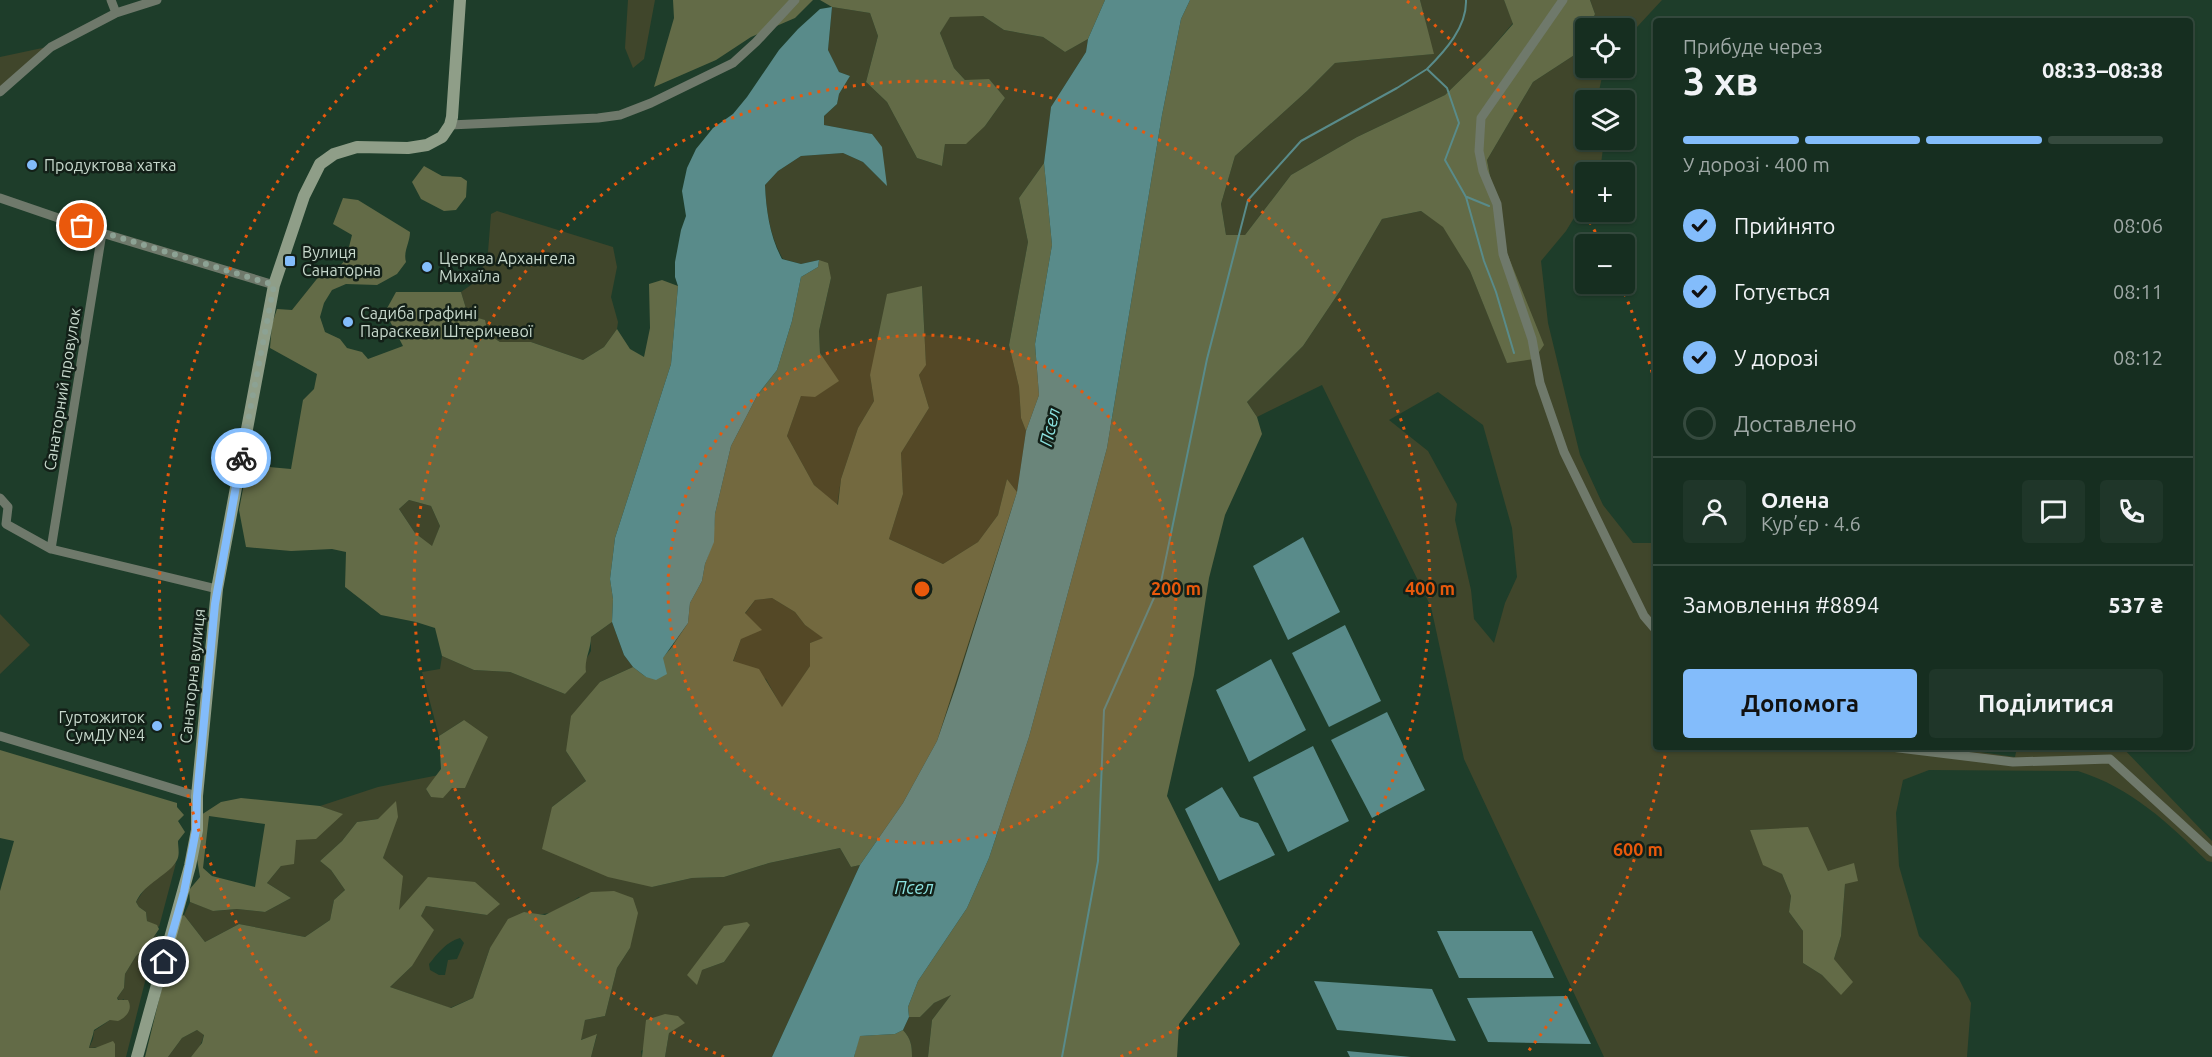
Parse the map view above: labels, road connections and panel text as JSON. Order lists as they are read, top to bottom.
{
  "streets": {
    "main road": ["Санаторна вулиця"],
    "street": ["Санаторний провулок"]
  },
  "water": ["Псел"],
  "places": {
    "other": [
      "Продуктова хатка",
      "Церква Архангела Михаїла",
      "Садиба графині Параскеви Штеричевої",
      "Гуртожиток СумДУ №4"
    ],
    "transit": ["Вулиця Санаторна"]
  },
  "page": {
    "map_buttons": ["+", "−"],
    "heading": ["3 хв", "Прибуде через", "08:33–08:38"],
    "panel": [
      "Олена",
      "Кур’єр · 4.6",
      "Замовлення #8894",
      "537 ₴"
    ],
    "bar": "У дорозі · 400 m",
    "list": [
      ["Прийнято", "08:06"],
      ["Готується", "08:11"],
      ["У дорозі", "08:12"],
      "Доставлено"
    ],
    "buttons": ["Допомога", "Поділитися"]
  },
  "rings": ["200 m", "400 m", "600 m"]
}
